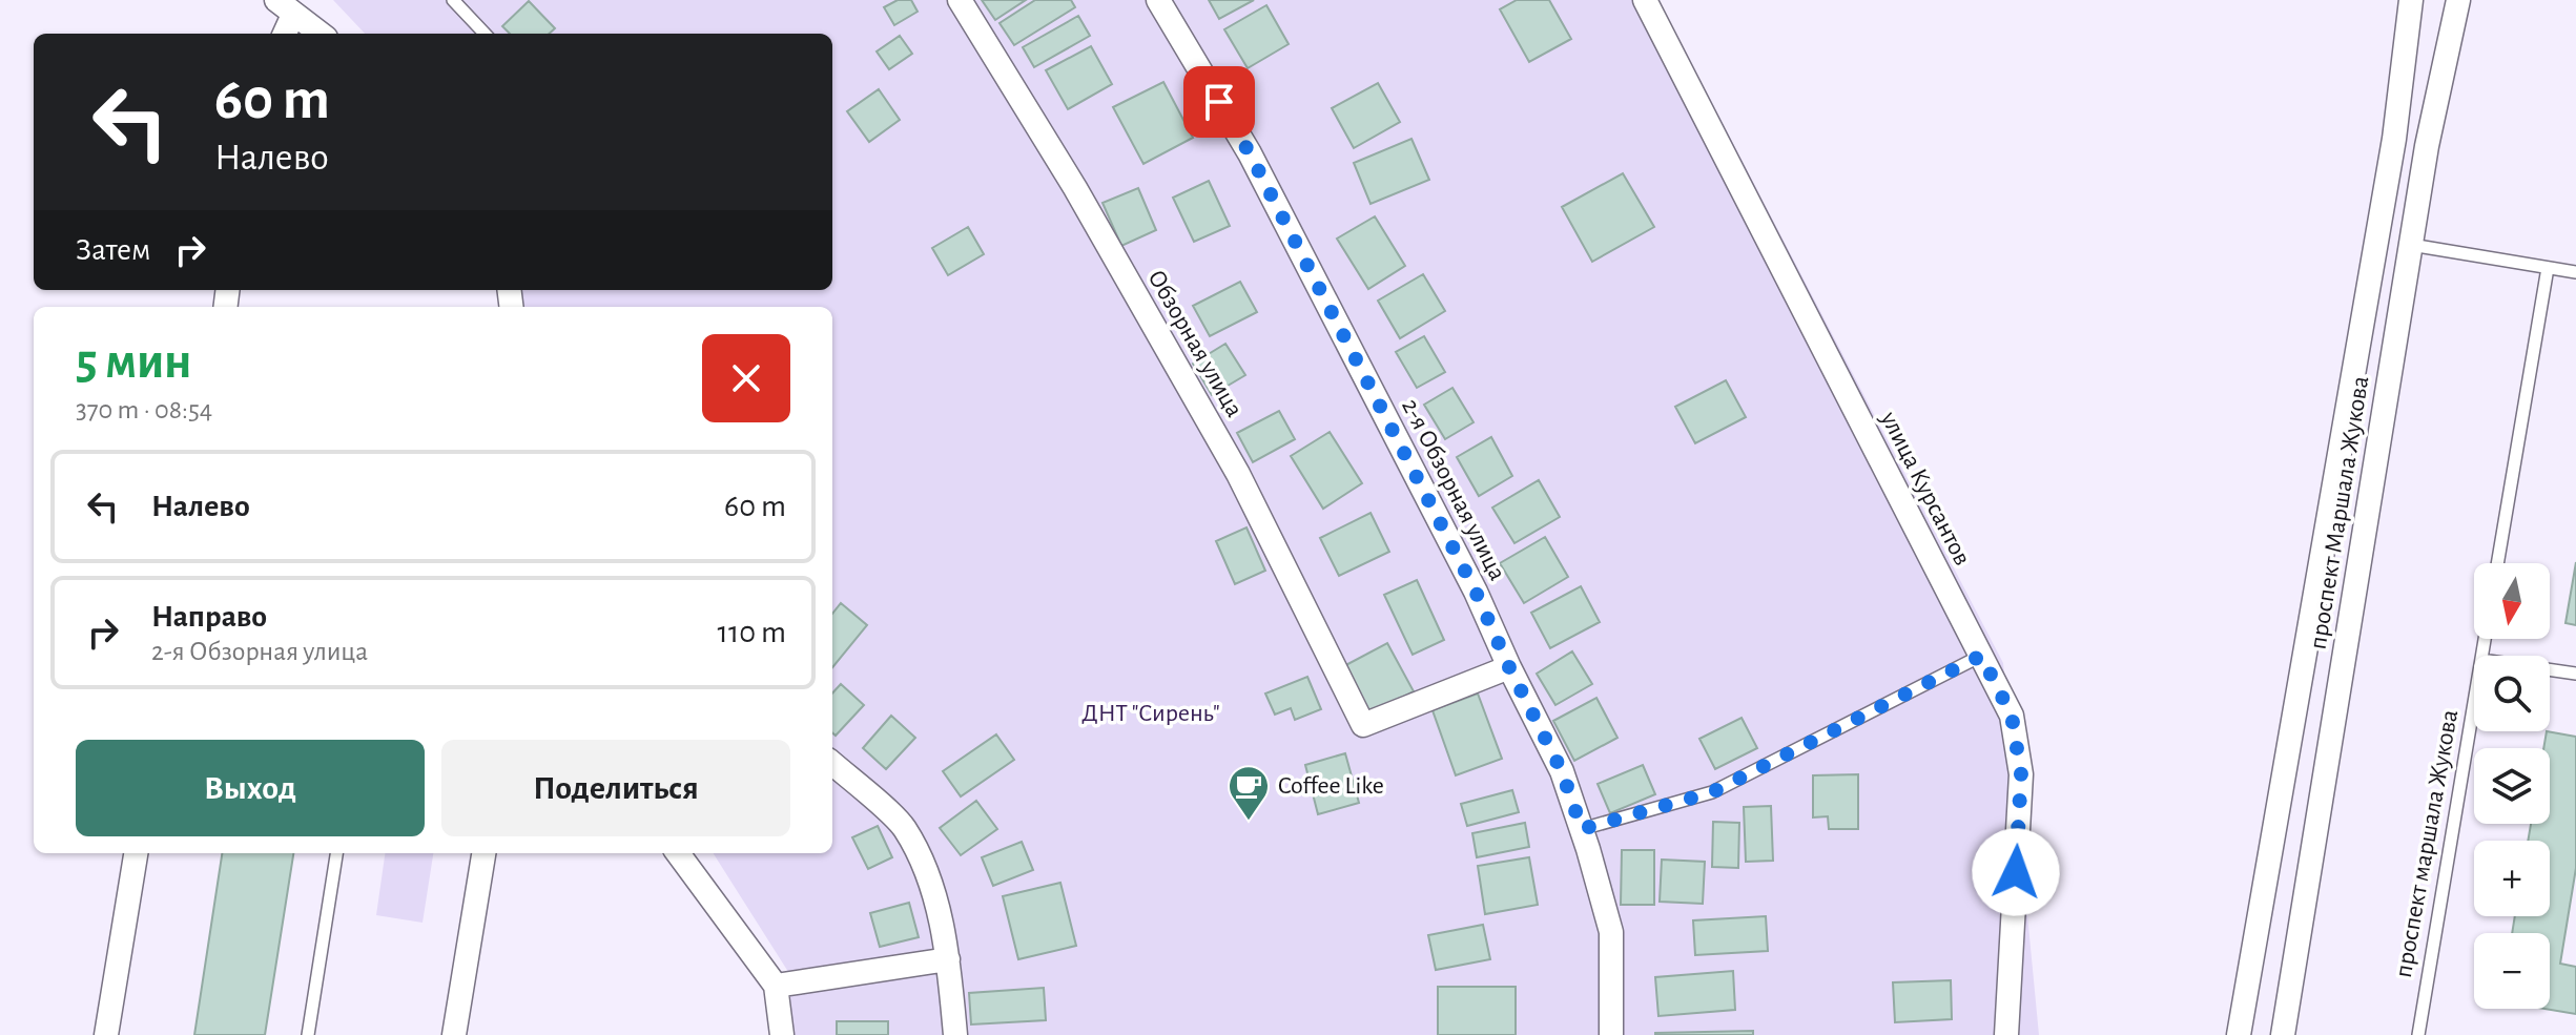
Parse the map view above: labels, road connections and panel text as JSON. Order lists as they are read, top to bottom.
{
  "streets": {
    "street": [
      "Обзорная улица",
      "улица Курсантов",
      "2-я Обзорная улица",
      "проспект Маршала Жукова"
    ],
    "lane": ["проспект маршала Жукова"]
  },
  "crossings": [
    ["Обзорная улица", "2-я Обзорная улица"]
  ],
  "parks": ["ДНТ \"Сирень\""],
  "places": {
    "cafe": ["Coffee Like"]
  },
  "north": "bottom",
  "page": {
    "turn": ["60 m", "Налево"],
    "then": "Затем",
    "heading": ["5 мин", "370 m · 08:54"],
    "list": [
      {
        "name": "Налево",
        "value": "60 m"
      },
      {
        "name": "Направо",
        "note": "2-я Обзорная улица",
        "value": "110 m"
      }
    ],
    "map_buttons": ["+", "−"],
    "buttons": ["Выход", "Поделиться"]
  }
}
